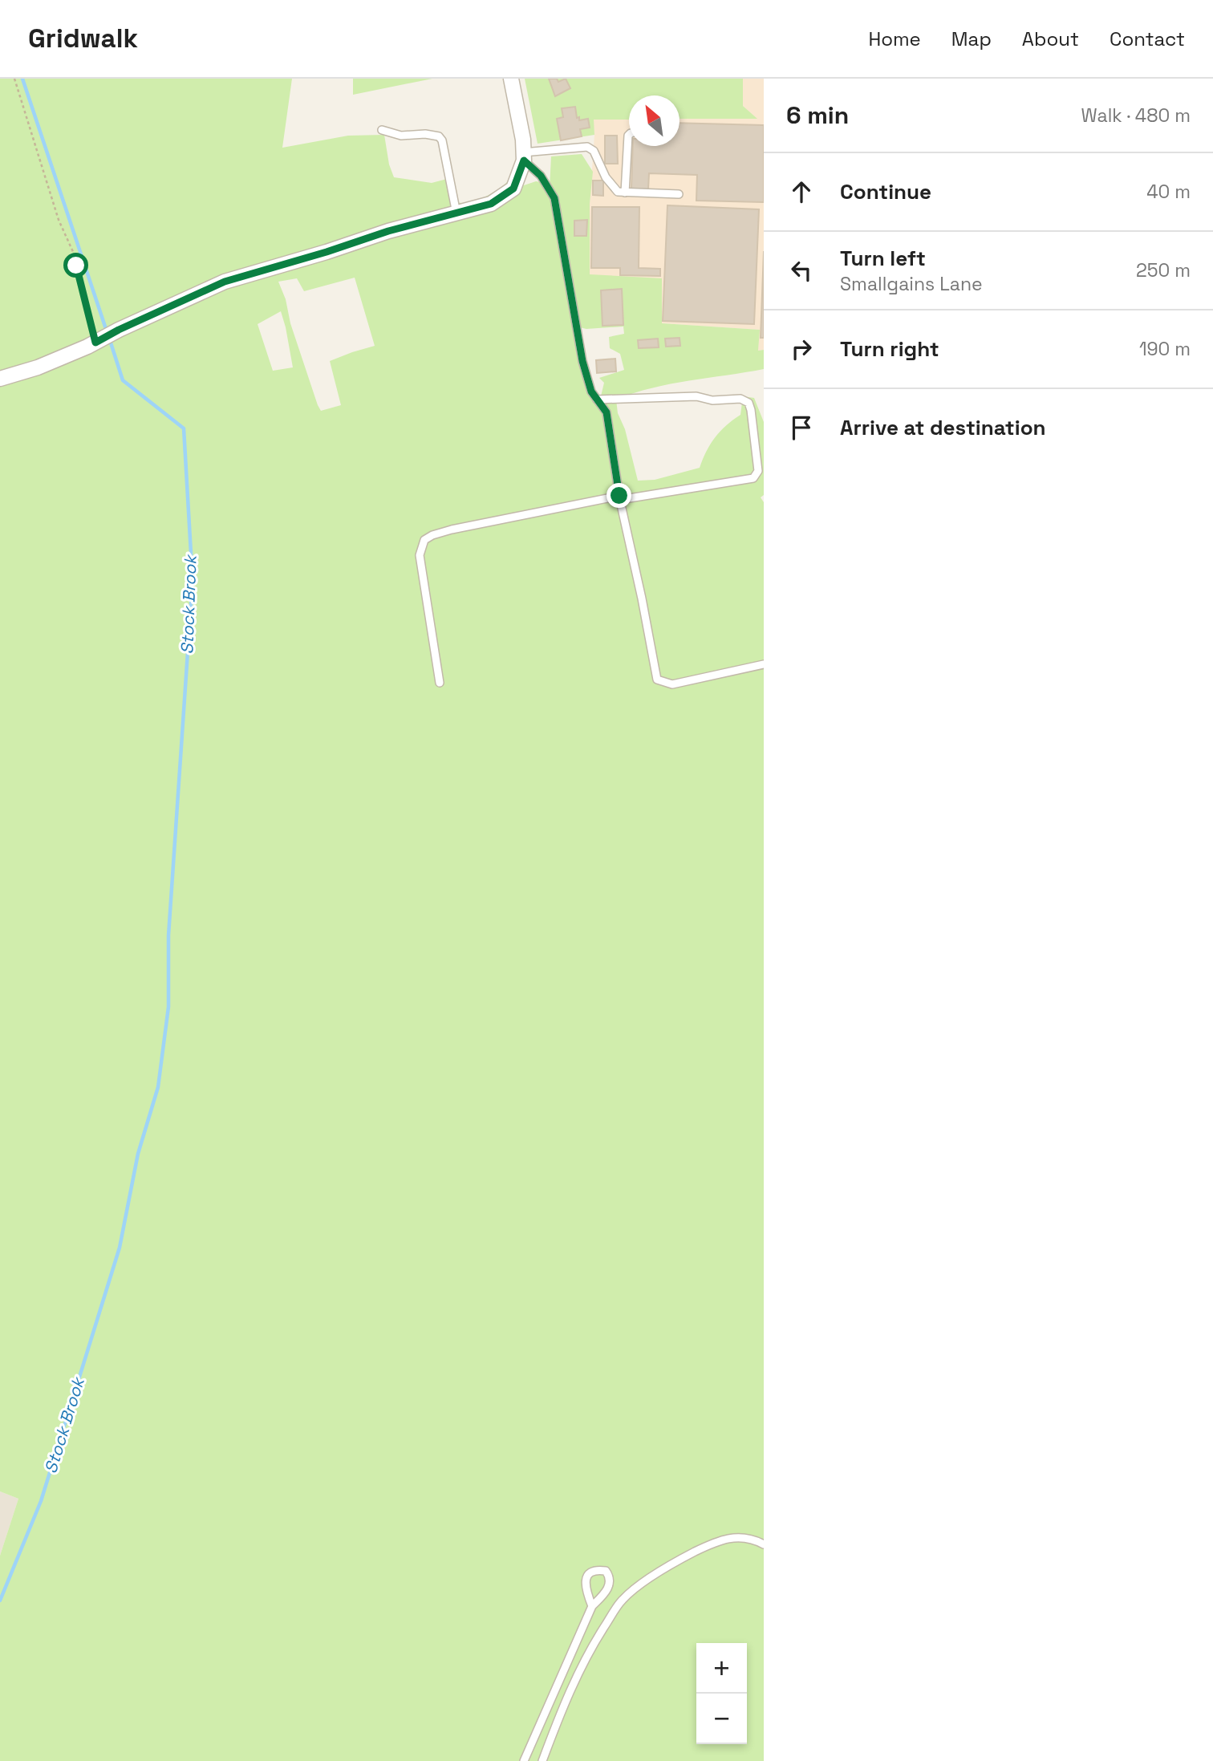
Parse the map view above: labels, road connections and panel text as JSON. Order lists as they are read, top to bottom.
{
  "water": ["Stock Brook"],
  "north": "top left",
  "page": {
    "header": "Gridwalk",
    "nav": [
      "Home",
      "Map",
      "About",
      "Contact"
    ],
    "heading": ["6 min", "Walk · 480 m"],
    "list": [
      ["Continue", "40 m"],
      ["Turn left", "Smallgains Lane", "250 m"],
      ["Turn right", "190 m"],
      "Arrive at destination"
    ],
    "map_buttons": ["+", "−"]
  }
}
